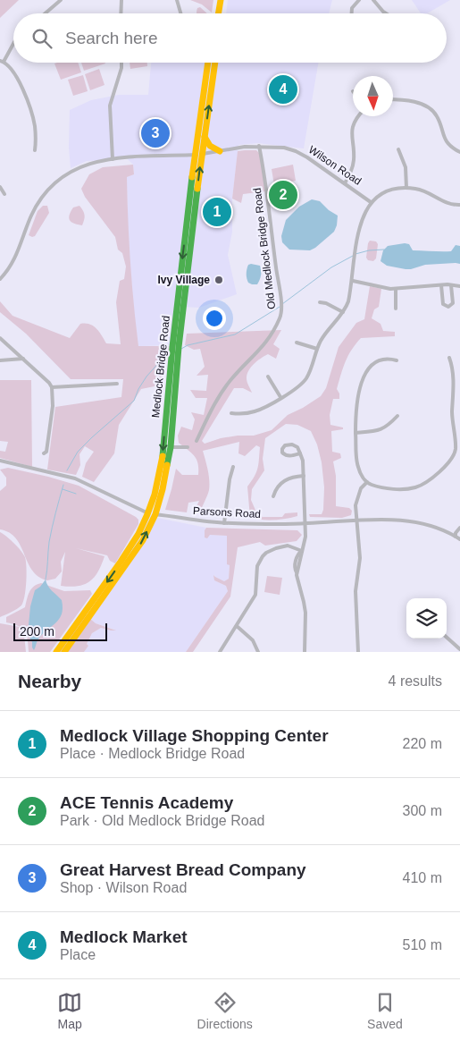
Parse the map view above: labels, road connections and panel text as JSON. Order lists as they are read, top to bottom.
{
  "streets": {
    "highway": ["Medlock Bridge Road"],
    "street": ["Wilson Road", "Old Medlock Bridge Road", "Parsons Road"]
  },
  "crossings": [
    ["Wilson Road", "Old Medlock Bridge Road"],
    ["Medlock Bridge Road", "Parsons Road"]
  ],
  "places": ["Ivy Village"],
  "scale_bar": "200 m",
  "north": "bottom",
  "page": {
    "search": "Search here",
    "pins": [
      "4",
      "3",
      "2",
      "1"
    ],
    "scale": "200 m",
    "heading": ["Nearby", "4 results"],
    "list": [
      {
        "mark": "1",
        "name": "Medlock Village Shopping Center",
        "note": "Place · Medlock Bridge Road",
        "value": "220 m"
      },
      {
        "mark": "2",
        "name": "ACE Tennis Academy",
        "note": "Park · Old Medlock Bridge Road",
        "value": "300 m"
      },
      {
        "mark": "3",
        "name": "Great Harvest Bread Company",
        "note": "Shop · Wilson Road",
        "value": "410 m"
      },
      {
        "mark": "4",
        "name": "Medlock Market",
        "note": "Place",
        "value": "510 m"
      }
    ],
    "nav": ["Map", "Directions", "Saved"]
  }
}
